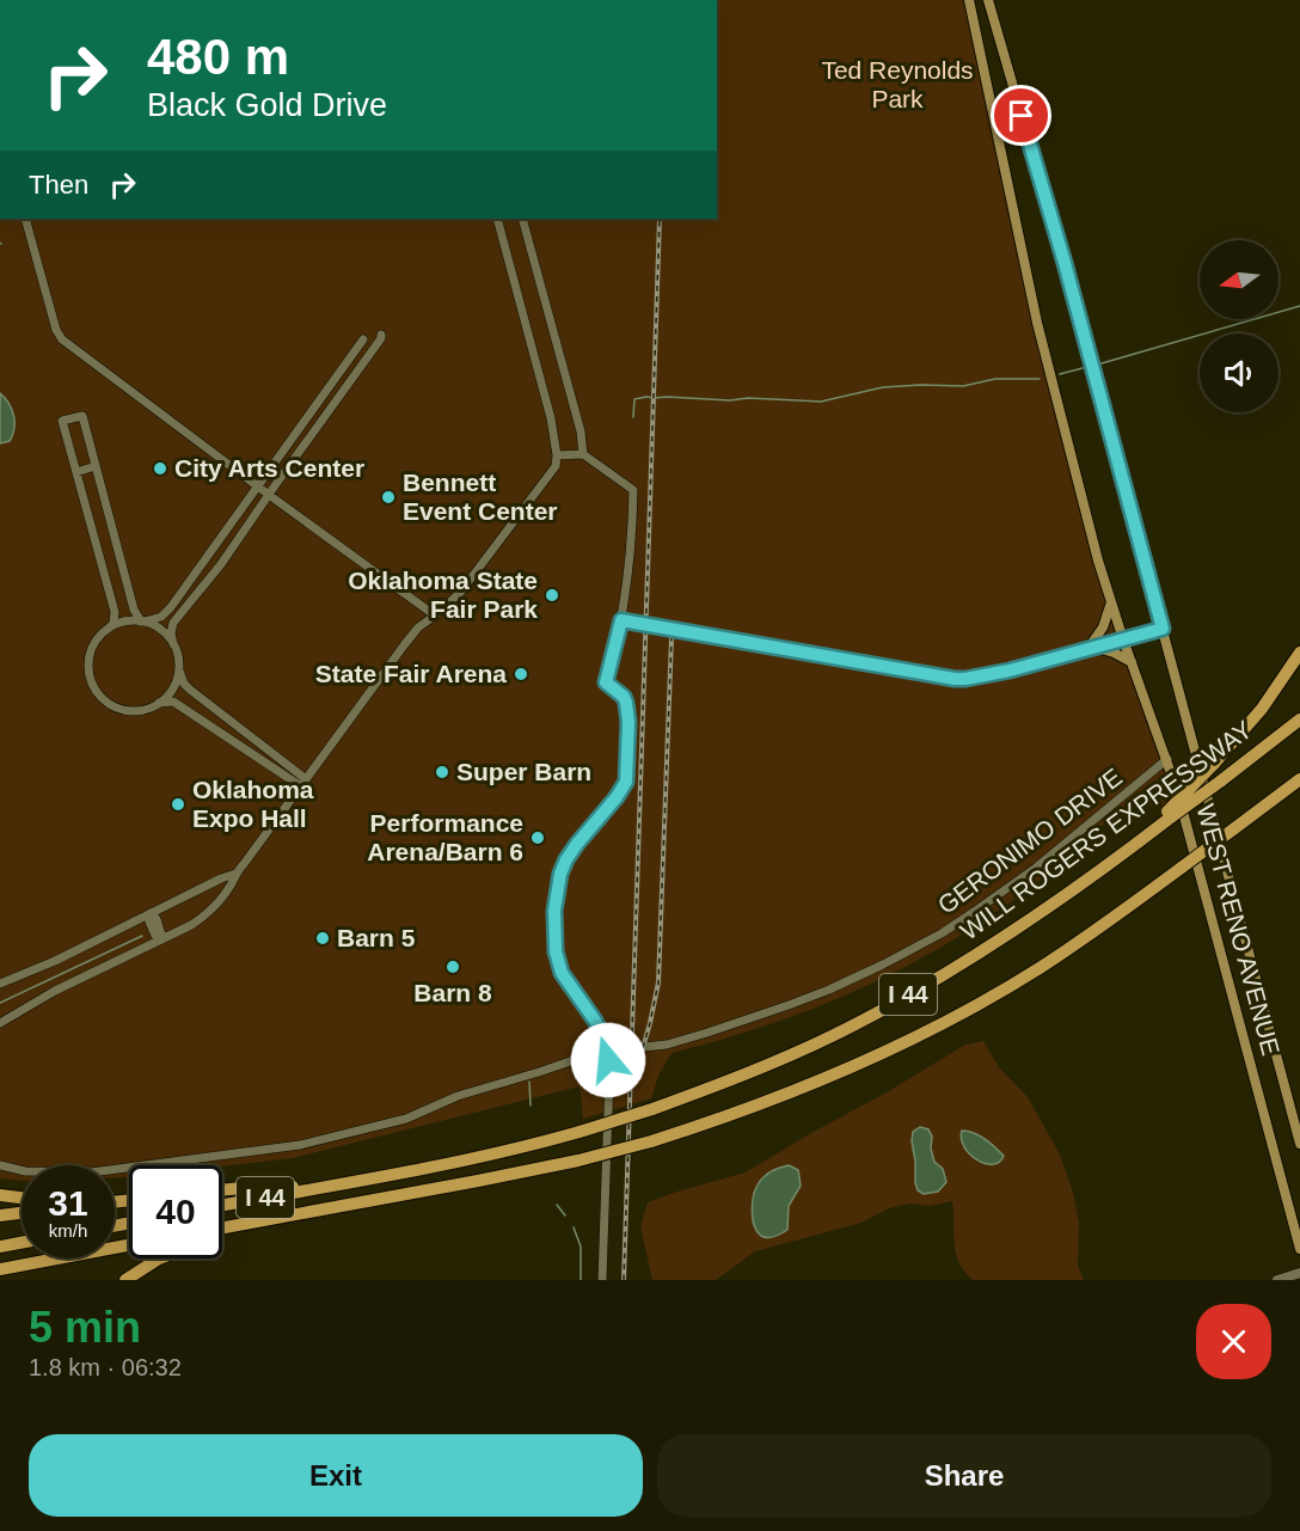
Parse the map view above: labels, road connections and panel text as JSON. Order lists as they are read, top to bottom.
{
  "streets": {
    "highway": ["WILL ROGERS EXPRESSWAY", "I 44"],
    "main road": ["WEST RENO AVENUE"],
    "street": ["GERONIMO DRIVE"]
  },
  "crossings": [
    ["GERONIMO DRIVE", "WEST RENO AVENUE"]
  ],
  "parks": ["Ted Reynolds Park"],
  "places": [
    "City Arts Center",
    "Bennett Event Center",
    "Oklahoma State Fair Park",
    "State Fair Arena",
    "Super Barn",
    "Oklahoma Expo Hall",
    "Performance Arena/Barn 6",
    "Barn 5",
    "Barn 8"
  ],
  "north": "left",
  "page": {
    "turn": ["480 m", "Black Gold Drive"],
    "then": "Then",
    "speed": "31 km/h",
    "limit": "40",
    "heading": ["5 min", "1.8 km · 06:32"],
    "buttons": ["Exit", "Share"]
  }
}
